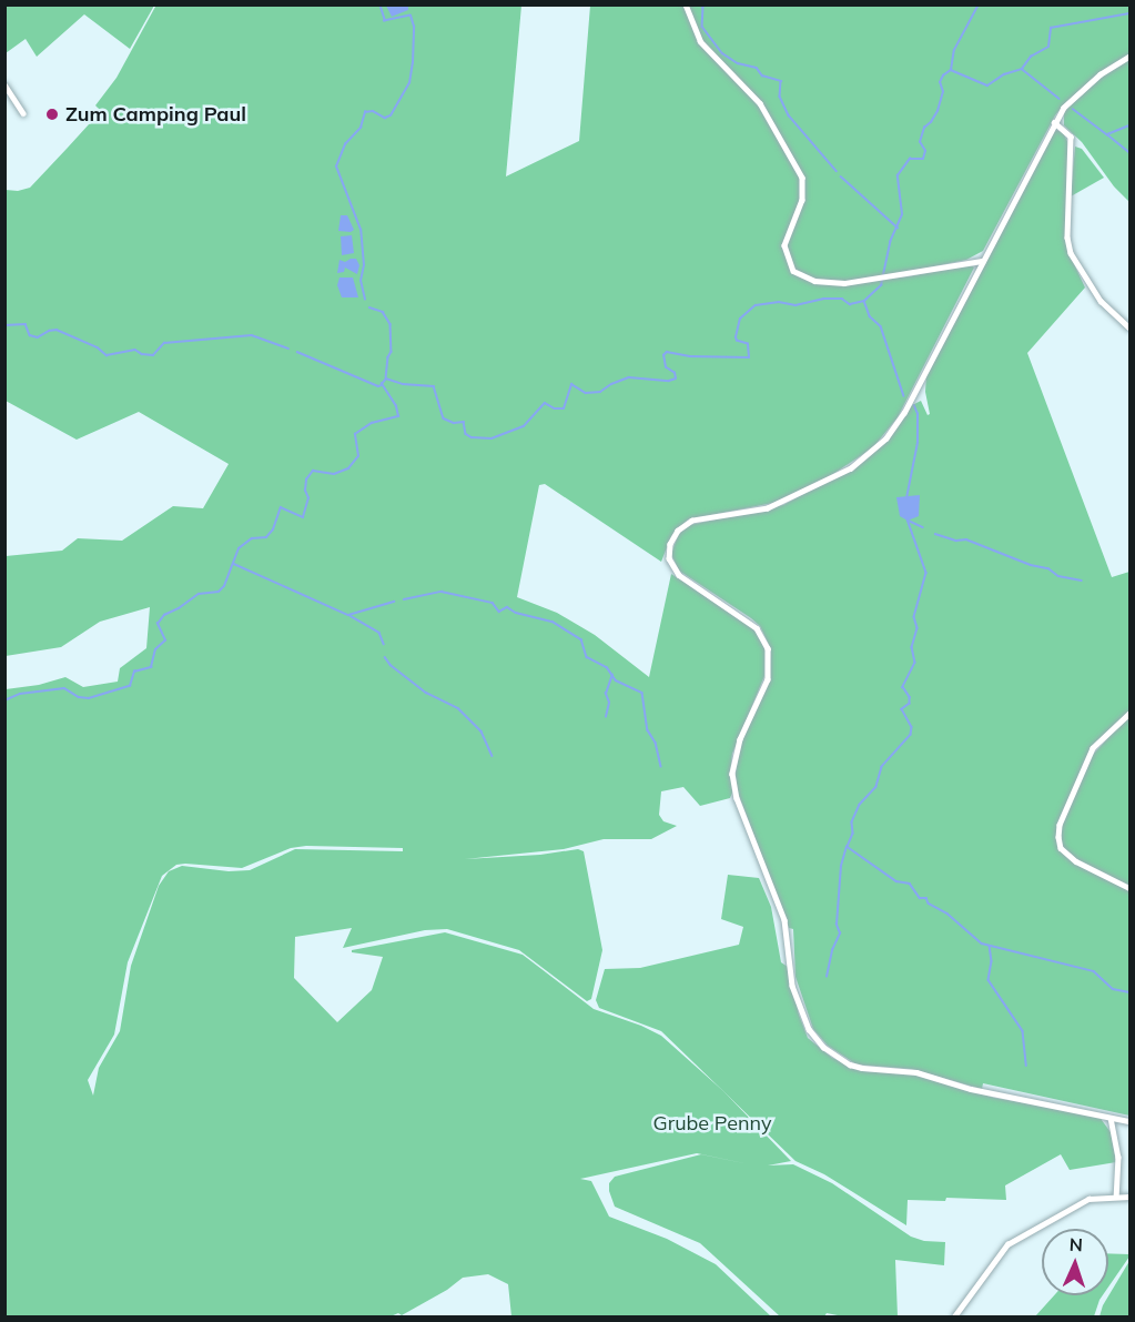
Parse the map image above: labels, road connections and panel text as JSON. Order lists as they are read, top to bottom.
{
  "parks": ["Grube Penny"],
  "places": ["Zum Camping Paul"],
  "north": "top"
}
